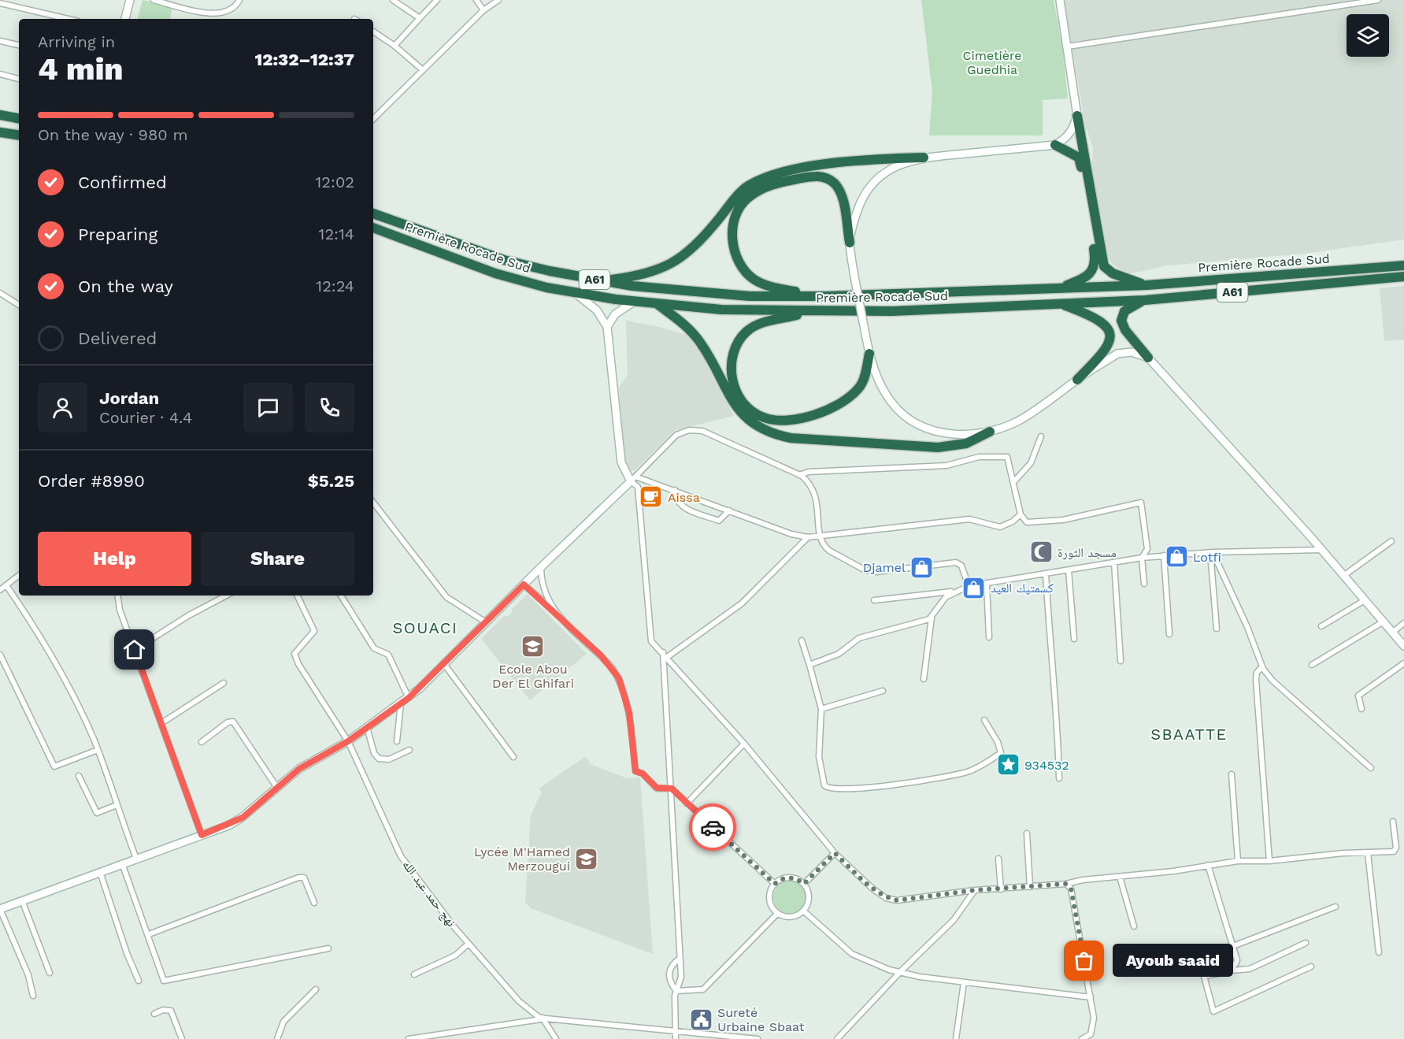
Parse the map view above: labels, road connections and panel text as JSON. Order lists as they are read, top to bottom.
{
  "streets": {
    "highway": ["Première Rocade Sud", "A61"],
    "street": ["نهج حمد عبد الله"]
  },
  "districts": ["SOUACI", "SBAATTE"],
  "parks": ["Cimetière Guedhia"],
  "places": {
    "cafe": ["Aissa"],
    "mosque": ["مسجد الثورة"],
    "shop": ["Lotfi", "Djamel", "كسمتيك العيد"],
    "school or university": ["Ecole Abou Der El Ghifari", "Lycée M'Hamed Merzougui"],
    "place": ["934532"],
    "other": ["Ayoub saaid"],
    "public building": ["Sureté Urbaine Sbaat"]
  },
  "page": {
    "heading": ["4 min", "Arriving in", "12:32–12:37"],
    "panel": [
      "Jordan",
      "Courier · 4.4",
      "Order #8990",
      "$5.25"
    ],
    "bar": "On the way · 980 m",
    "list": [
      ["Confirmed", "12:02"],
      ["Preparing", "12:14"],
      ["On the way", "12:24"],
      "Delivered"
    ],
    "buttons": ["Help", "Share"],
    "bubble": "Ayoub saaid"
  }
}
